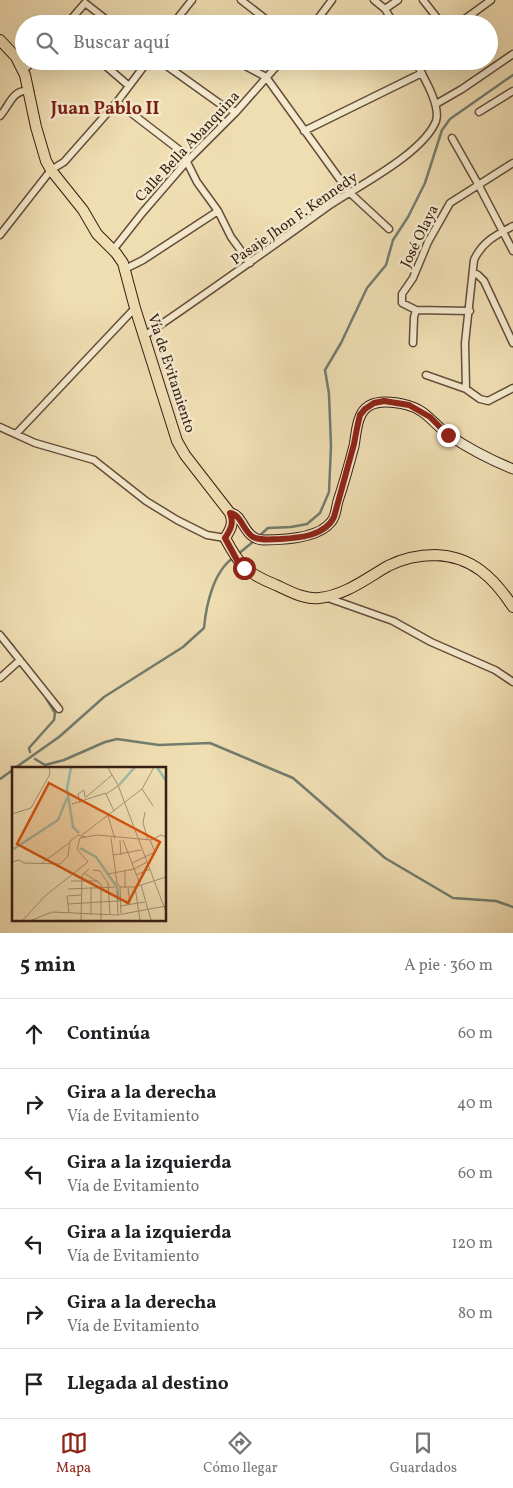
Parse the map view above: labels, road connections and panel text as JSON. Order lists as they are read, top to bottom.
{
  "streets": {
    "main road": ["Vía de Evitamiento"],
    "street": ["Calle Bella Abanquina", "Pasaje Jhon F. Kennedy", "José Olaya"]
  },
  "crossings": [
    ["Calle Bella Abanquina", "Vía de Evitamiento"],
    ["Pasaje Jhon F. Kennedy", "Vía de Evitamiento"]
  ],
  "districts": ["Juan Pablo II"],
  "page": {
    "search": "Buscar aquí",
    "heading": ["5 min", "A pie · 360 m"],
    "list": [
      ["Continúa", "60 m"],
      ["Gira a la derecha", "Vía de Evitamiento", "40 m"],
      ["Gira a la izquierda", "Vía de Evitamiento", "60 m"],
      ["Gira a la izquierda", "Vía de Evitamiento", "120 m"],
      ["Gira a la derecha", "Vía de Evitamiento", "80 m"],
      "Llegada al destino"
    ],
    "nav": ["Mapa", "Cómo llegar", "Guardados"]
  }
}
